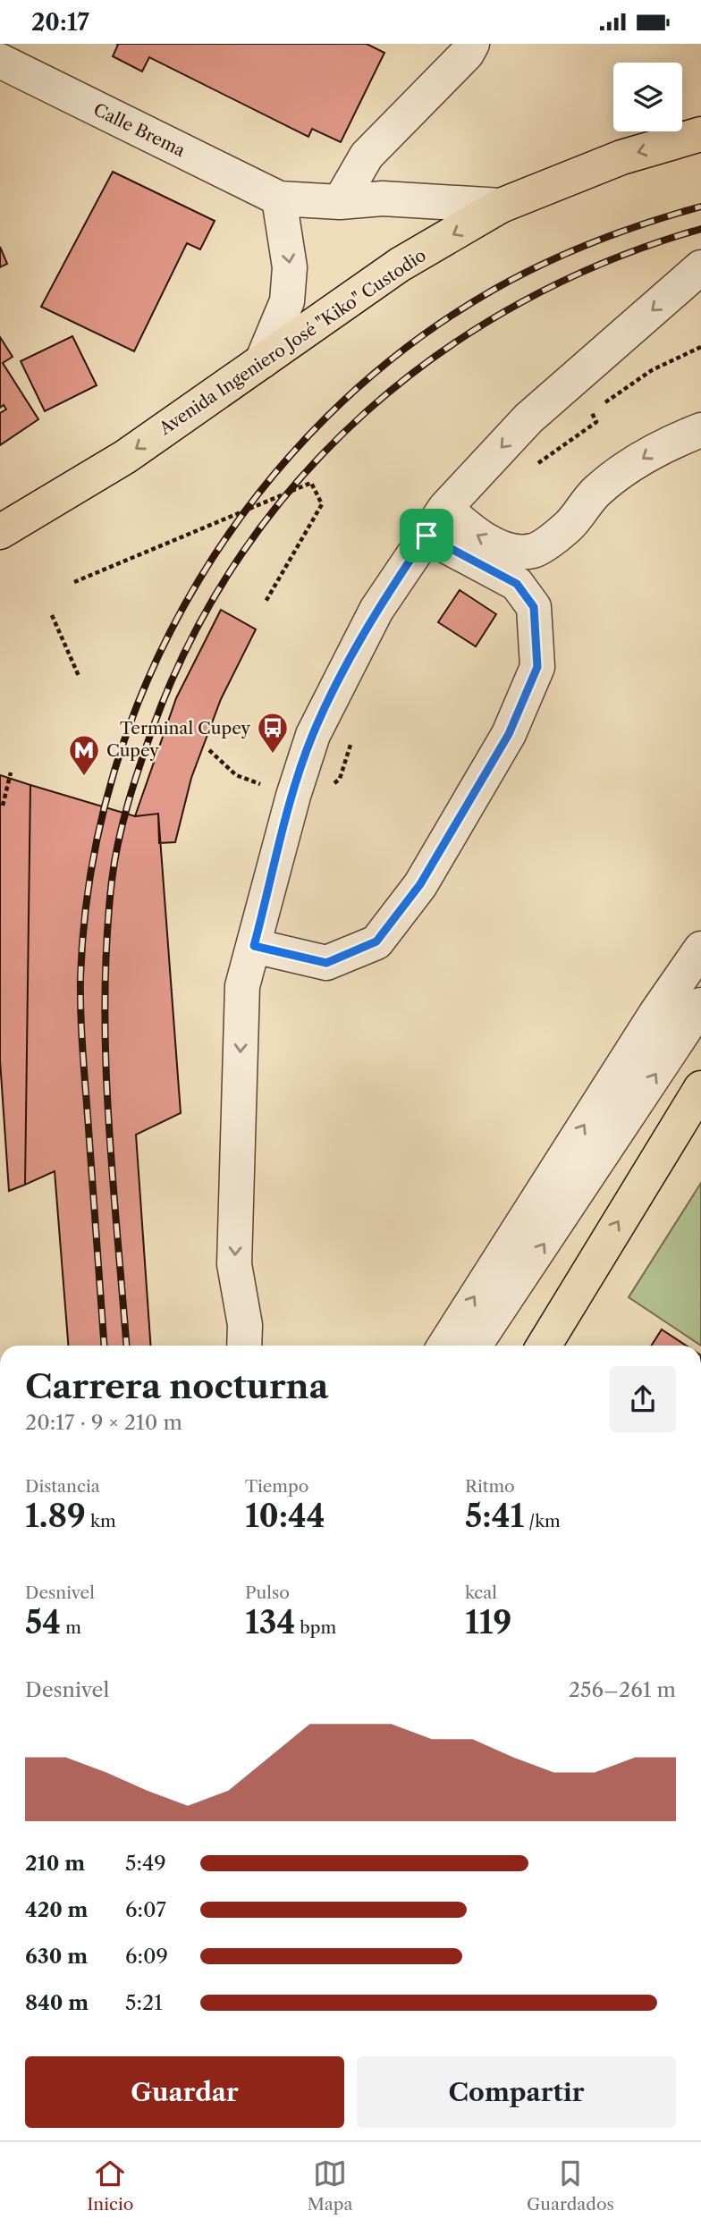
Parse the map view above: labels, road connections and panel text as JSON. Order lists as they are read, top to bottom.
{
  "streets": {
    "main road": ["Avenida Ingeniero José \"Kiko\" Custodio"],
    "street": ["Calle Brema"]
  },
  "one_way": ["Avenida Ingeniero José \"Kiko\" Custodio"],
  "places": {
    "bus stop": ["Terminal Cupey"],
    "metro station": ["Cupey"]
  },
  "page": {
    "status": "20:17",
    "heading": ["Carrera nocturna", "20:17 · 9 × 210 m"],
    "stats": [
      ["Distancia", "1.89 km"],
      ["Tiempo", "10:44"],
      ["Ritmo", "5:41 /km"],
      ["Desnivel", "54 m"],
      ["Pulso", "134 bpm"],
      ["kcal", "119"]
    ],
    "chart": ["Desnivel", "256–261 m"],
    "list": [
      {
        "name": "210 m",
        "note": "5:49"
      },
      {
        "name": "420 m",
        "note": "6:07"
      },
      {
        "name": "630 m",
        "note": "6:09"
      },
      {
        "name": "840 m",
        "note": "5:21"
      }
    ],
    "buttons": ["Guardar", "Compartir"],
    "tabs": ["Inicio", "Mapa", "Guardados"]
  }
}
